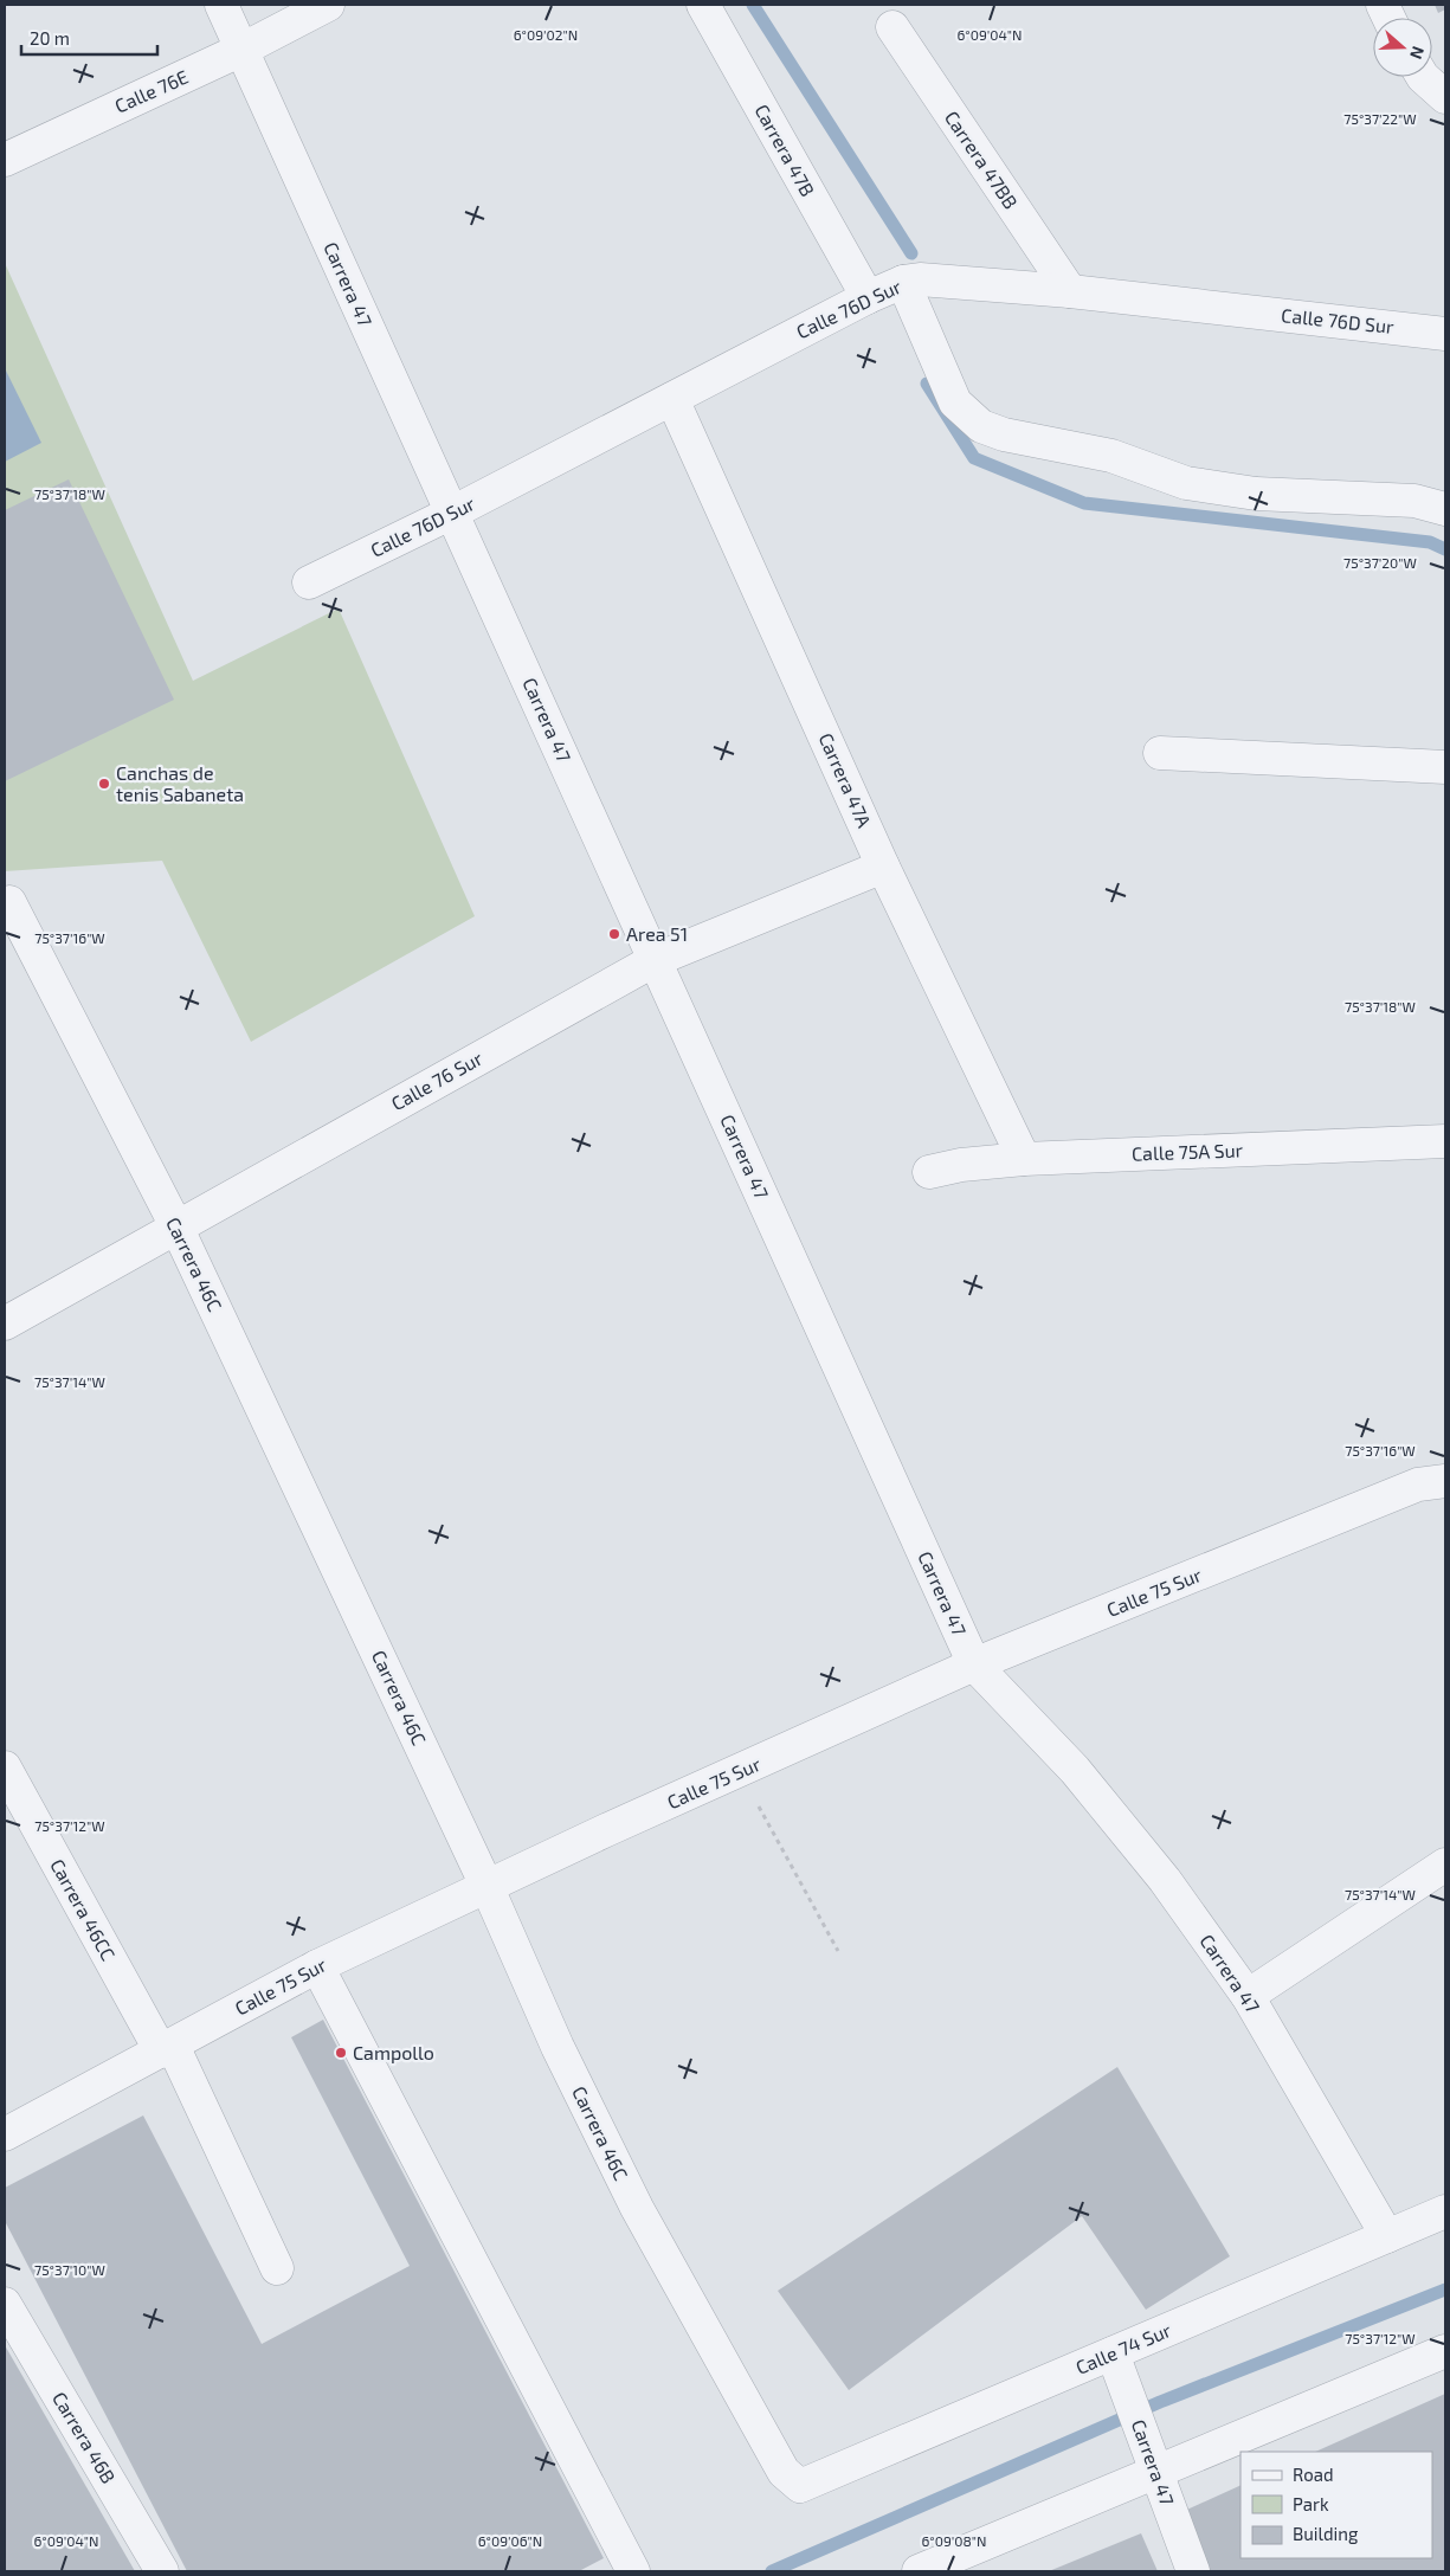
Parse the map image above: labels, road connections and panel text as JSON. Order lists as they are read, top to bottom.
{
  "streets": {
    "street": [
      "Calle 76E",
      "Carrera 47B",
      "Carrera 47BB",
      "Carrera 47",
      "Calle 76D Sur",
      "Carrera 47A",
      "Calle 76 Sur",
      "Calle 75A Sur",
      "Carrera 46C",
      "Calle 75 Sur",
      "Carrera 46CC",
      "Calle 74 Sur",
      "Carrera 46B"
    ]
  },
  "crossings": [
    ["Calle 76E", "Carrera 47"],
    ["Carrera 47B", "Calle 76D Sur"],
    ["Carrera 47BB", "Calle 76D Sur"],
    ["Carrera 47", "Calle 76D Sur"],
    ["Carrera 47", "Calle 76 Sur"],
    ["Carrera 47", "Calle 75 Sur"],
    ["Carrera 47", "Calle 74 Sur"],
    ["Calle 76D Sur", "Carrera 47A"],
    ["Carrera 47A", "Calle 76 Sur"],
    ["Carrera 47A", "Calle 75A Sur"],
    ["Calle 76 Sur", "Carrera 46C"],
    ["Carrera 46C", "Calle 75 Sur"],
    ["Carrera 46C", "Calle 74 Sur"],
    ["Calle 75 Sur", "Carrera 46CC"]
  ],
  "places": ["Canchas de tenis Sabaneta", "Area 51", "Campollo"],
  "legend": ["Road", "Park", "Building"],
  "scale_bar": "20 m",
  "north": "right",
  "coordinates": [
    "6°09'02\"N",
    "6°09'04\"N",
    "75°37'22\"W",
    "75°37'18\"W",
    "75°37'20\"W",
    "75°37'16\"W",
    "75°37'14\"W",
    "75°37'12\"W",
    "75°37'10\"W",
    "6°09'06\"N",
    "6°09'08\"N"
  ]
}
